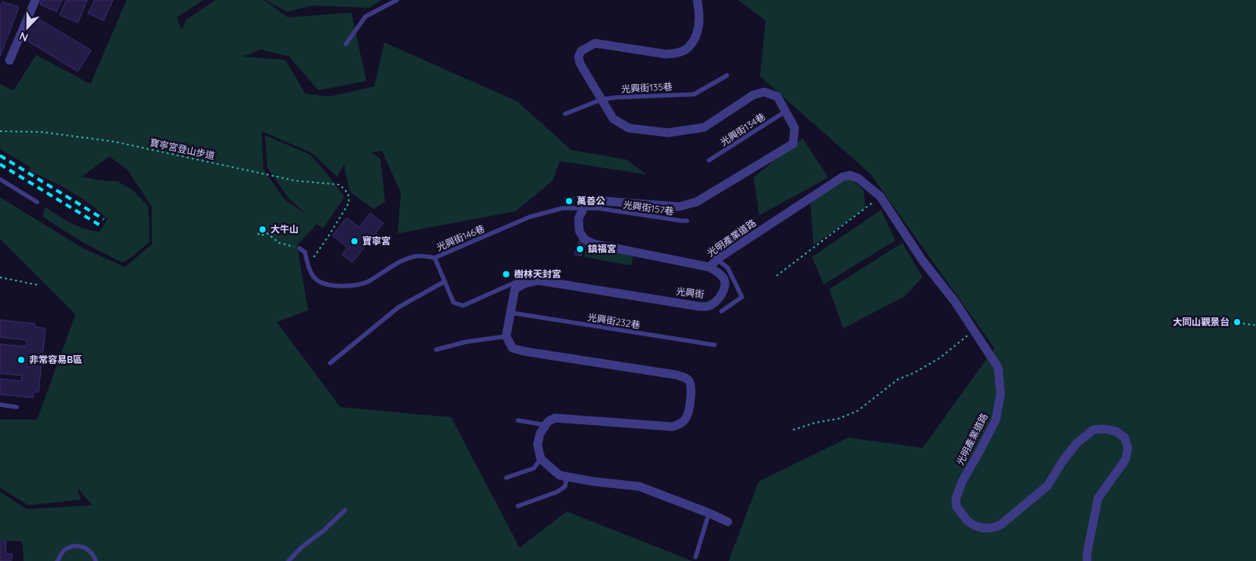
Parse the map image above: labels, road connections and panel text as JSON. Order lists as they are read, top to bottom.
{
  "streets": {
    "street": ["光明產業道路", "光興街"],
    "lane": [
      "光興街135巷",
      "光興街134巷",
      "光興街157巷",
      "光興街146巷",
      "光興街232巷"
    ],
    "path": ["寶寧宮登山步道"]
  },
  "crossings": [
    ["光興街157巷", "光興街146巷"],
    ["光興街157巷", "光興街"],
    ["光興街146巷", "光興街"],
    ["光明產業道路", "光興街"],
    ["光興街", "光興街232巷"]
  ],
  "places": [
    "萬善公",
    "大牛山",
    "寶寧宮",
    "鎮福宮",
    "樹林天封宮",
    "大同山觀景台",
    "非常容易B區"
  ],
  "north": "bottom"
}
